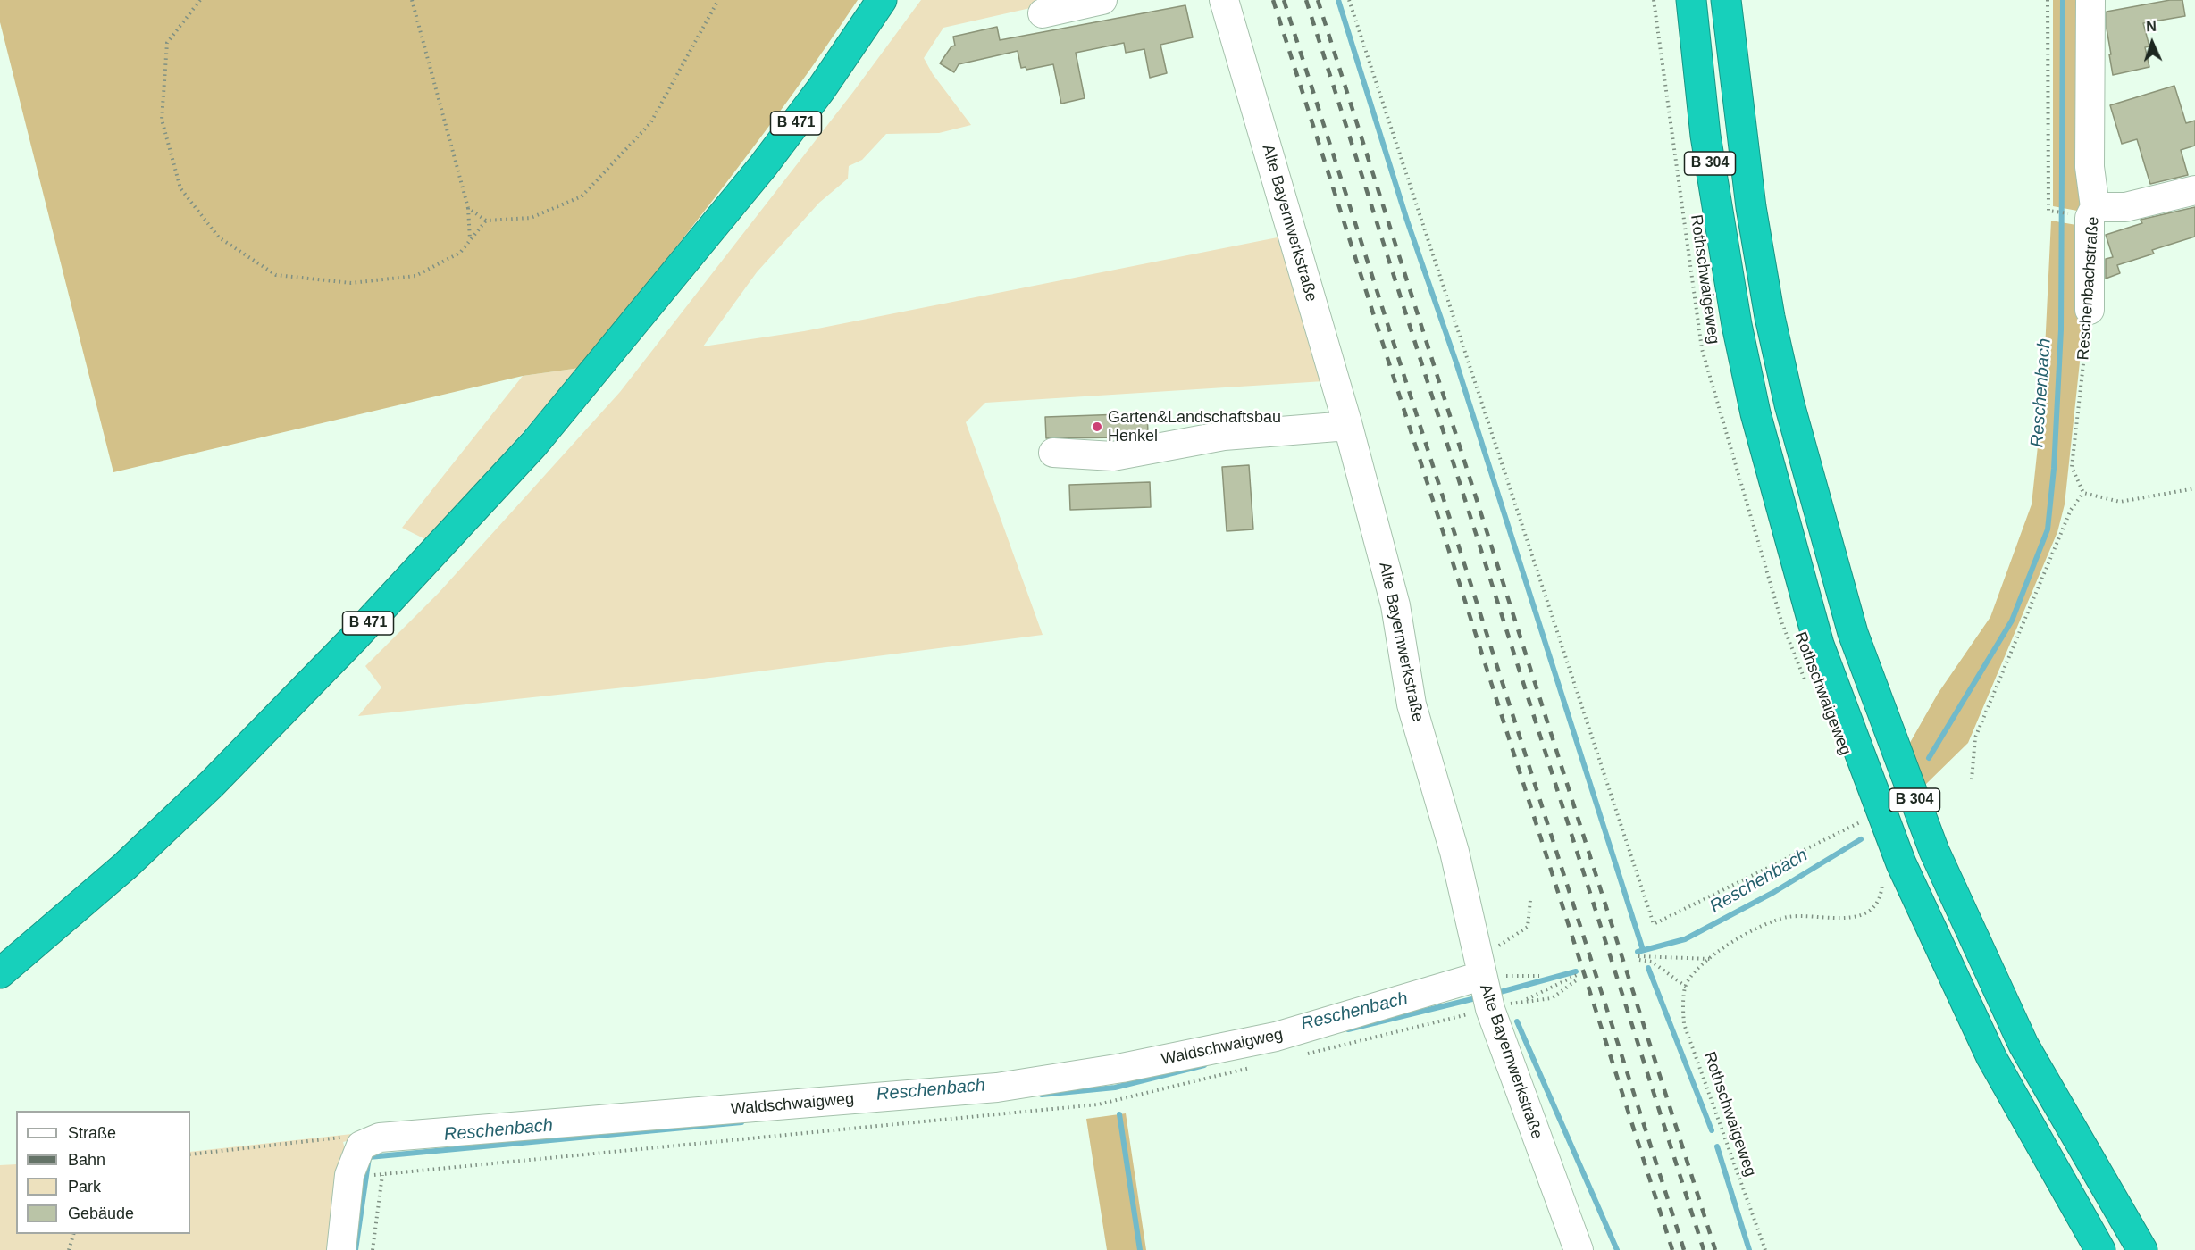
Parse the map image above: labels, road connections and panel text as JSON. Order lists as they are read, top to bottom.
{
  "streets": {
    "highway": ["B 471", "B 304"],
    "street": ["Alte Bayernwerkstraße", "Reschenbachstraße", "Waldschwaigweg"],
    "path": ["Rothschwaigeweg"]
  },
  "crossings": [
    ["Alte Bayernwerkstraße", "Waldschwaigweg"]
  ],
  "water": ["Reschenbach"],
  "places": ["Garten&Landschaftsbau Henkel"],
  "legend": [
    "Straße",
    "Bahn",
    "Park",
    "Gebäude"
  ],
  "north": "top"
}
